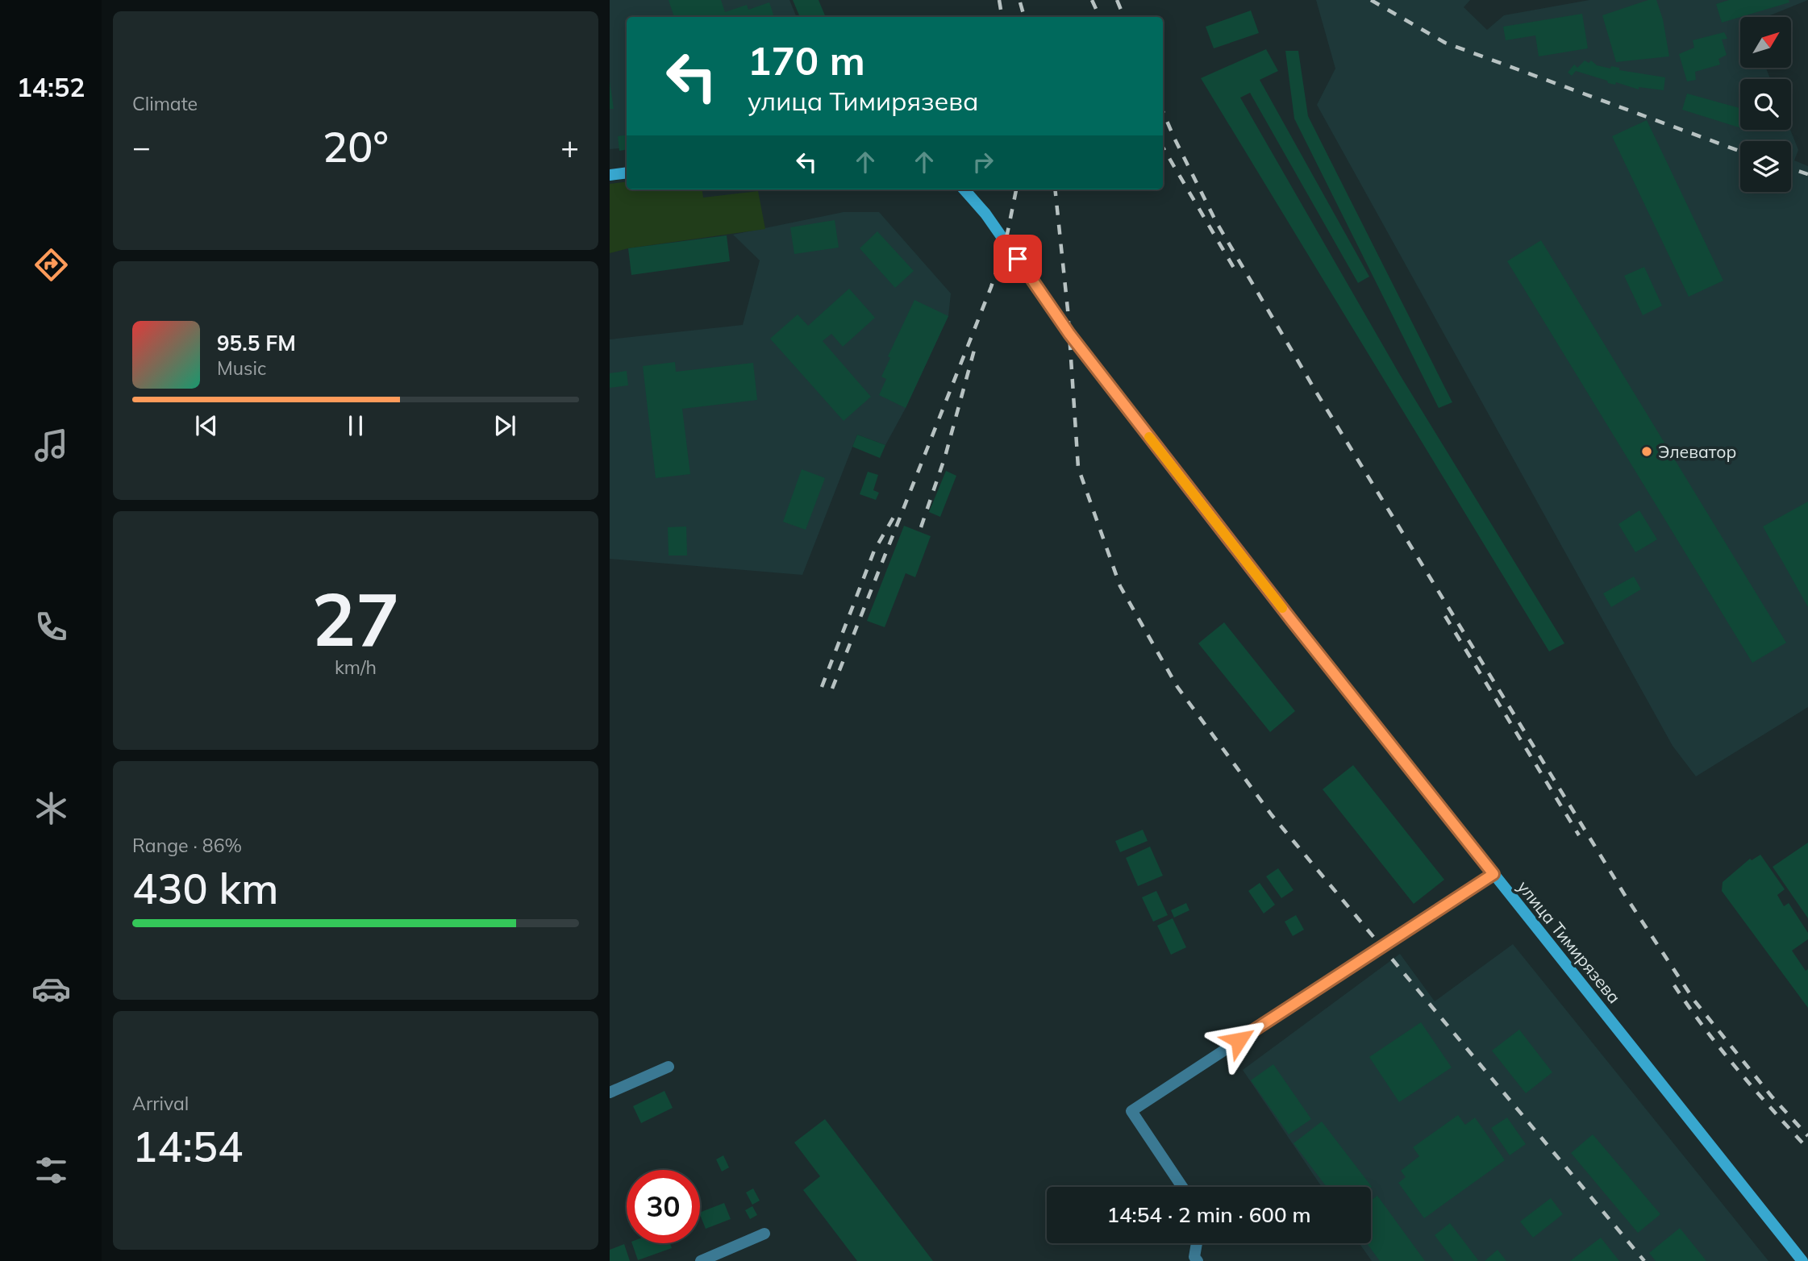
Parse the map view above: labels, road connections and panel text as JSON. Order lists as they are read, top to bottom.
{
  "streets": {
    "main road": ["улица Тимирязева"]
  },
  "places": ["Элеватор"],
  "north": "top right",
  "page": {
    "tabs": "14:52",
    "tile": [
      "Climate",
      ["27", "km/h"],
      ["Range · 86%", "430 km"],
      ["Arrival", "14:54"]
    ],
    "turn": ["170 m", "улица Тимирязева"],
    "heat": ["−", "20°", "+"],
    "song": ["95.5 FM", "Music"],
    "limit": "30",
    "trip": "14:54 · 2 min · 600 m"
  }
}
